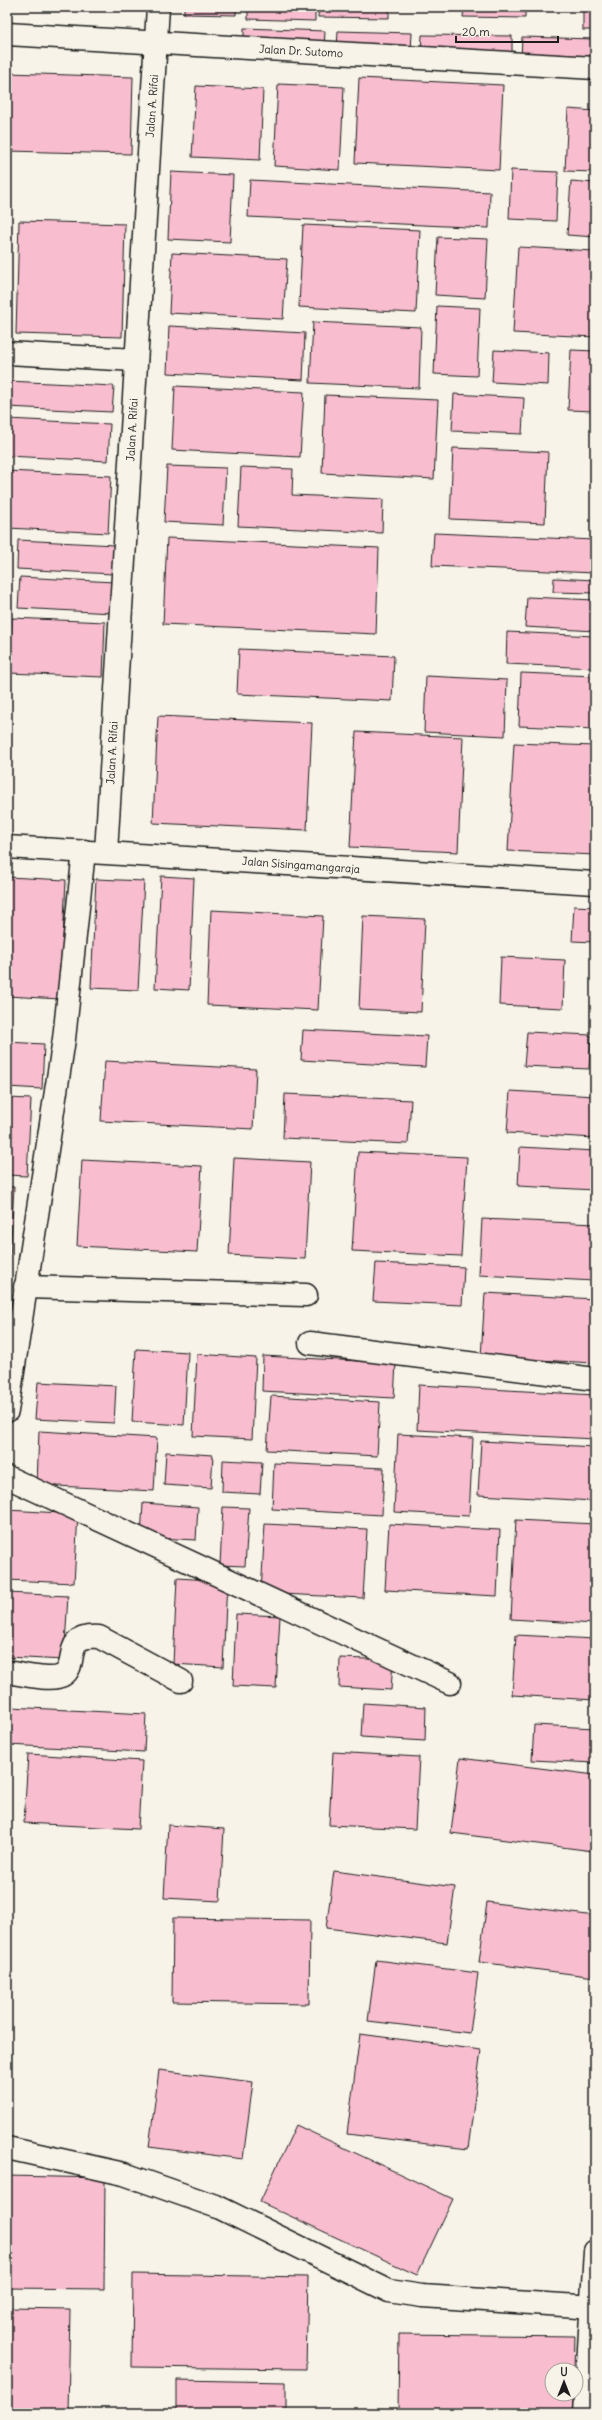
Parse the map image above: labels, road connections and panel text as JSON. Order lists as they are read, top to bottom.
{
  "streets": {
    "street": ["Jalan Dr. Sutomo", "Jalan A. Rifai", "Jalan Sisingamangaraja"]
  },
  "crossings": [
    ["Jalan Dr. Sutomo", "Jalan A. Rifai"],
    ["Jalan A. Rifai", "Jalan Sisingamangaraja"]
  ],
  "scale_bar": "20 m",
  "north": "top"
}
